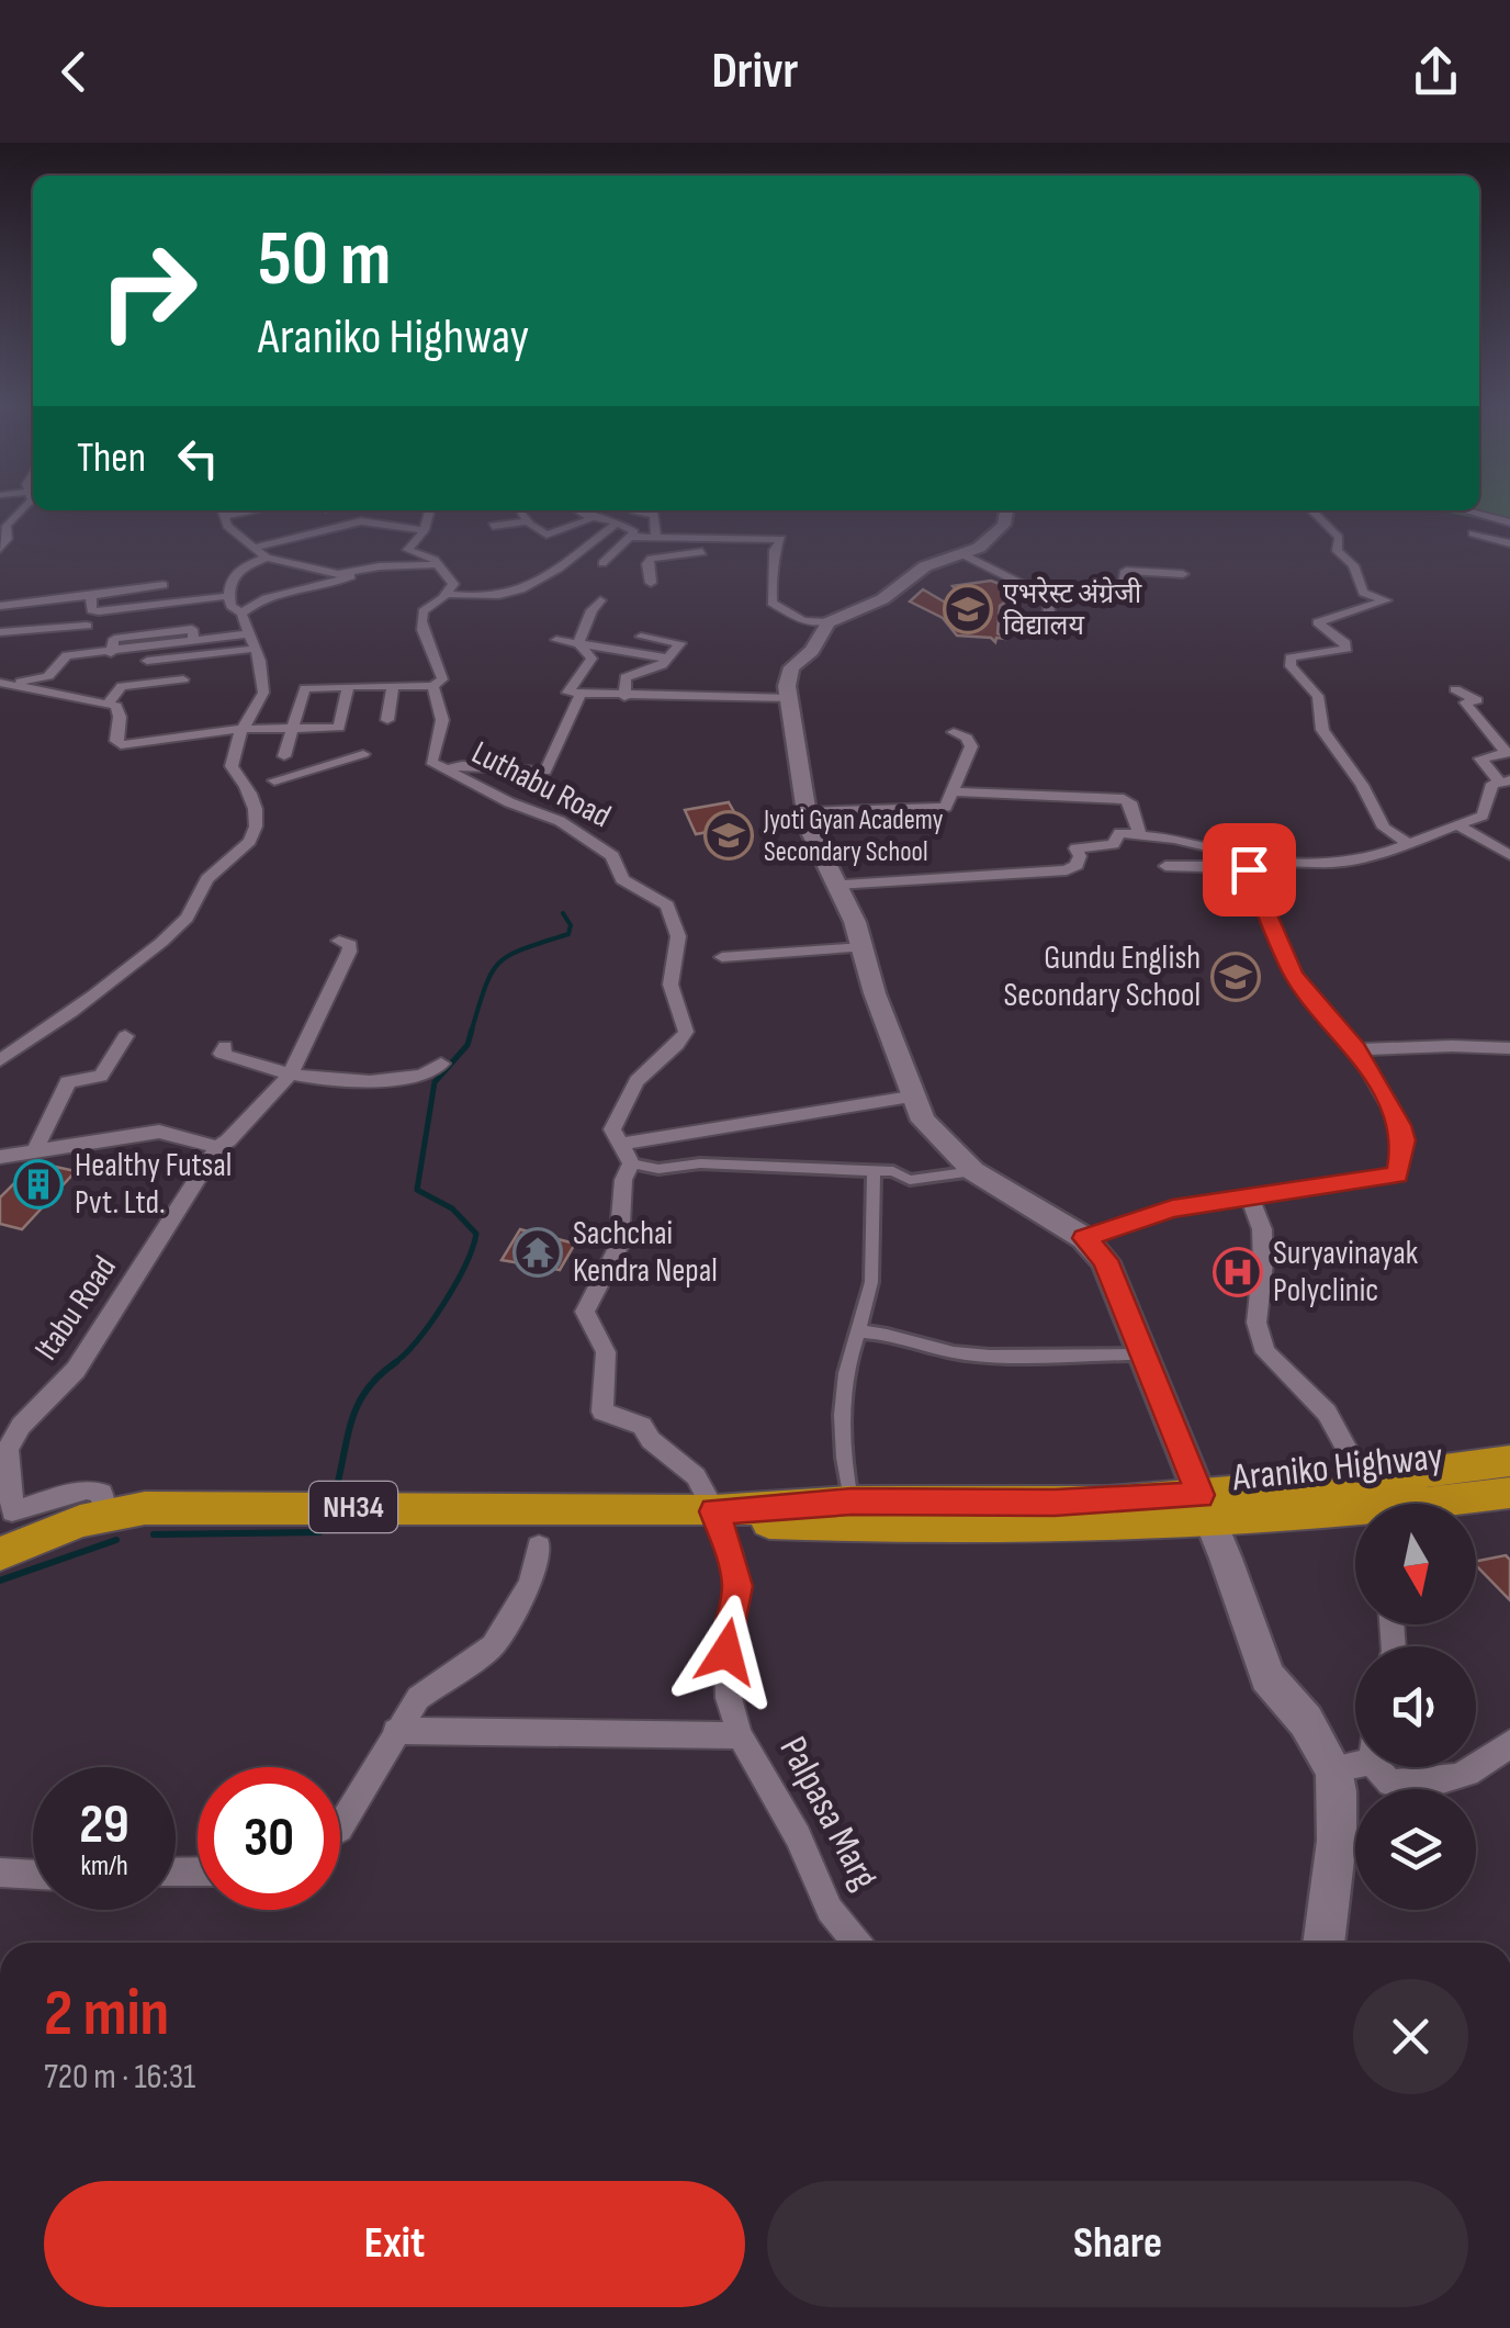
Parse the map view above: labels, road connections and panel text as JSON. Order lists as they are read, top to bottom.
{
  "streets": {
    "highway": ["Araniko Highway", "NH34"],
    "street": ["Luthabu Road", "Itabu Road", "Palpasa Marg"]
  },
  "crossings": [
    ["Itabu Road", "Araniko Highway"],
    ["Araniko Highway", "Palpasa Marg"]
  ],
  "places": {
    "school or university": ["एभरेस्ट अंग्रेजी विद्यालय", "Jyoti Gyan Academy Secondary School", "Gundu English Secondary School"],
    "building": ["Healthy Futsal Pvt. Ltd."],
    "temple": ["Sachchai Kendra Nepal"],
    "hospital": ["Suryavinayak Polyclinic"]
  },
  "north": "bottom",
  "page": {
    "header": "Drivr",
    "turn": ["50 m", "Araniko Highway"],
    "then": "Then",
    "speed": "29 km/h",
    "limit": "30",
    "heading": ["2 min", "720 m · 16:31"],
    "buttons": ["Exit", "Share"]
  }
}
